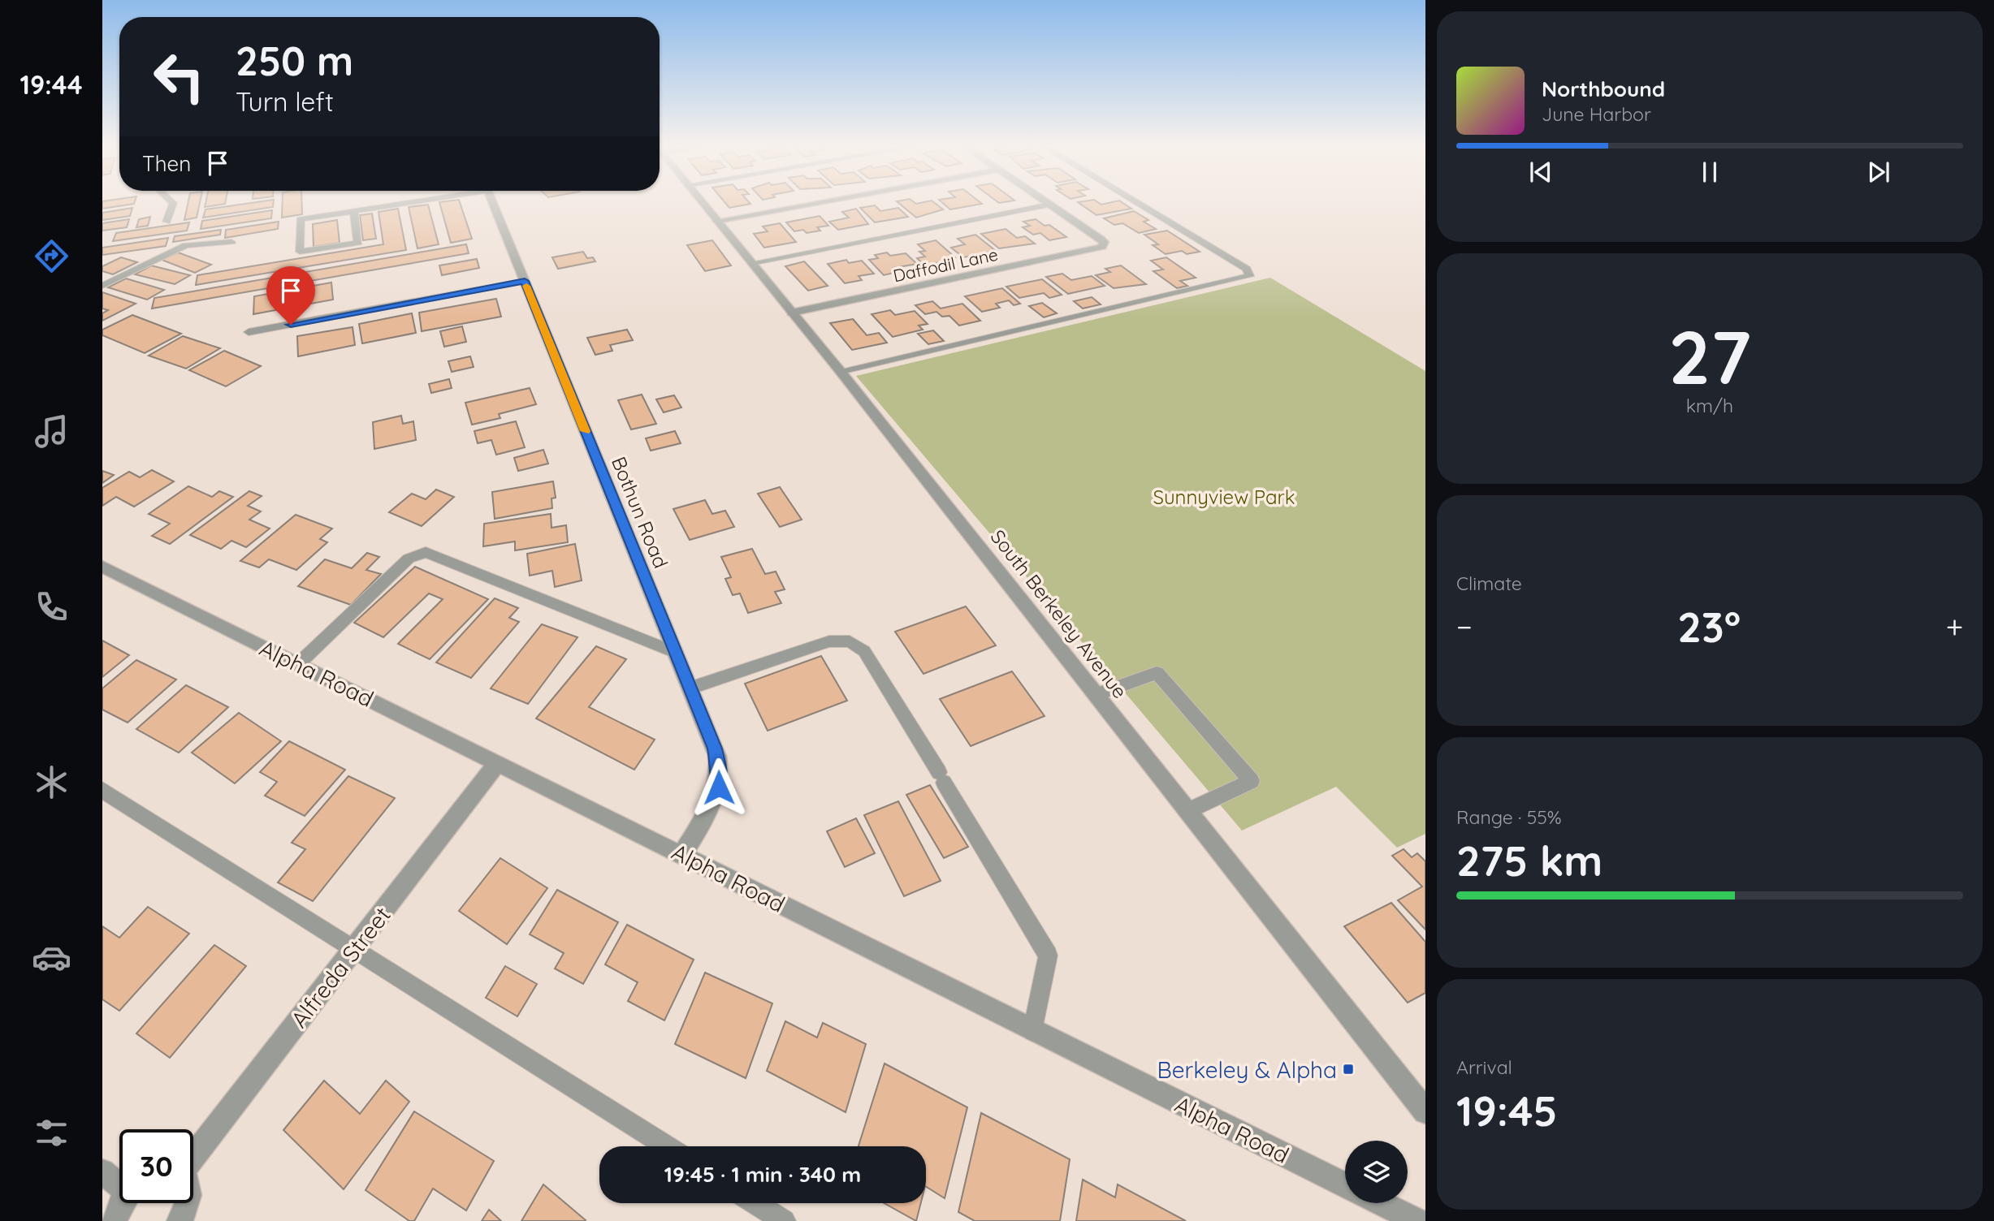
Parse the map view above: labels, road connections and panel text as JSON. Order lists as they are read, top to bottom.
{
  "streets": {
    "street": [
      "Daffodil Lane",
      "Bothun Road",
      "South Berkeley Avenue",
      "Alpha Road",
      "Alfreda Street"
    ]
  },
  "crossings": [
    ["Daffodil Lane", "South Berkeley Avenue"],
    ["Bothun Road", "Alpha Road"],
    ["Alpha Road", "Alfreda Street"]
  ],
  "parks": ["Sunnyview Park"],
  "places": {
    "transit": ["Berkeley & Alpha"]
  },
  "page": {
    "tabs": "19:44",
    "turn": ["250 m", "Turn left"],
    "song": ["Northbound", "June Harbor"],
    "then": "Then",
    "tile": [
      ["27", "km/h"],
      "Climate",
      ["Range · 55%", "275 km"],
      ["Arrival", "19:45"]
    ],
    "heat": ["−", "23°", "+"],
    "limit": "30",
    "trip": "19:45 · 1 min · 340 m"
  }
}
